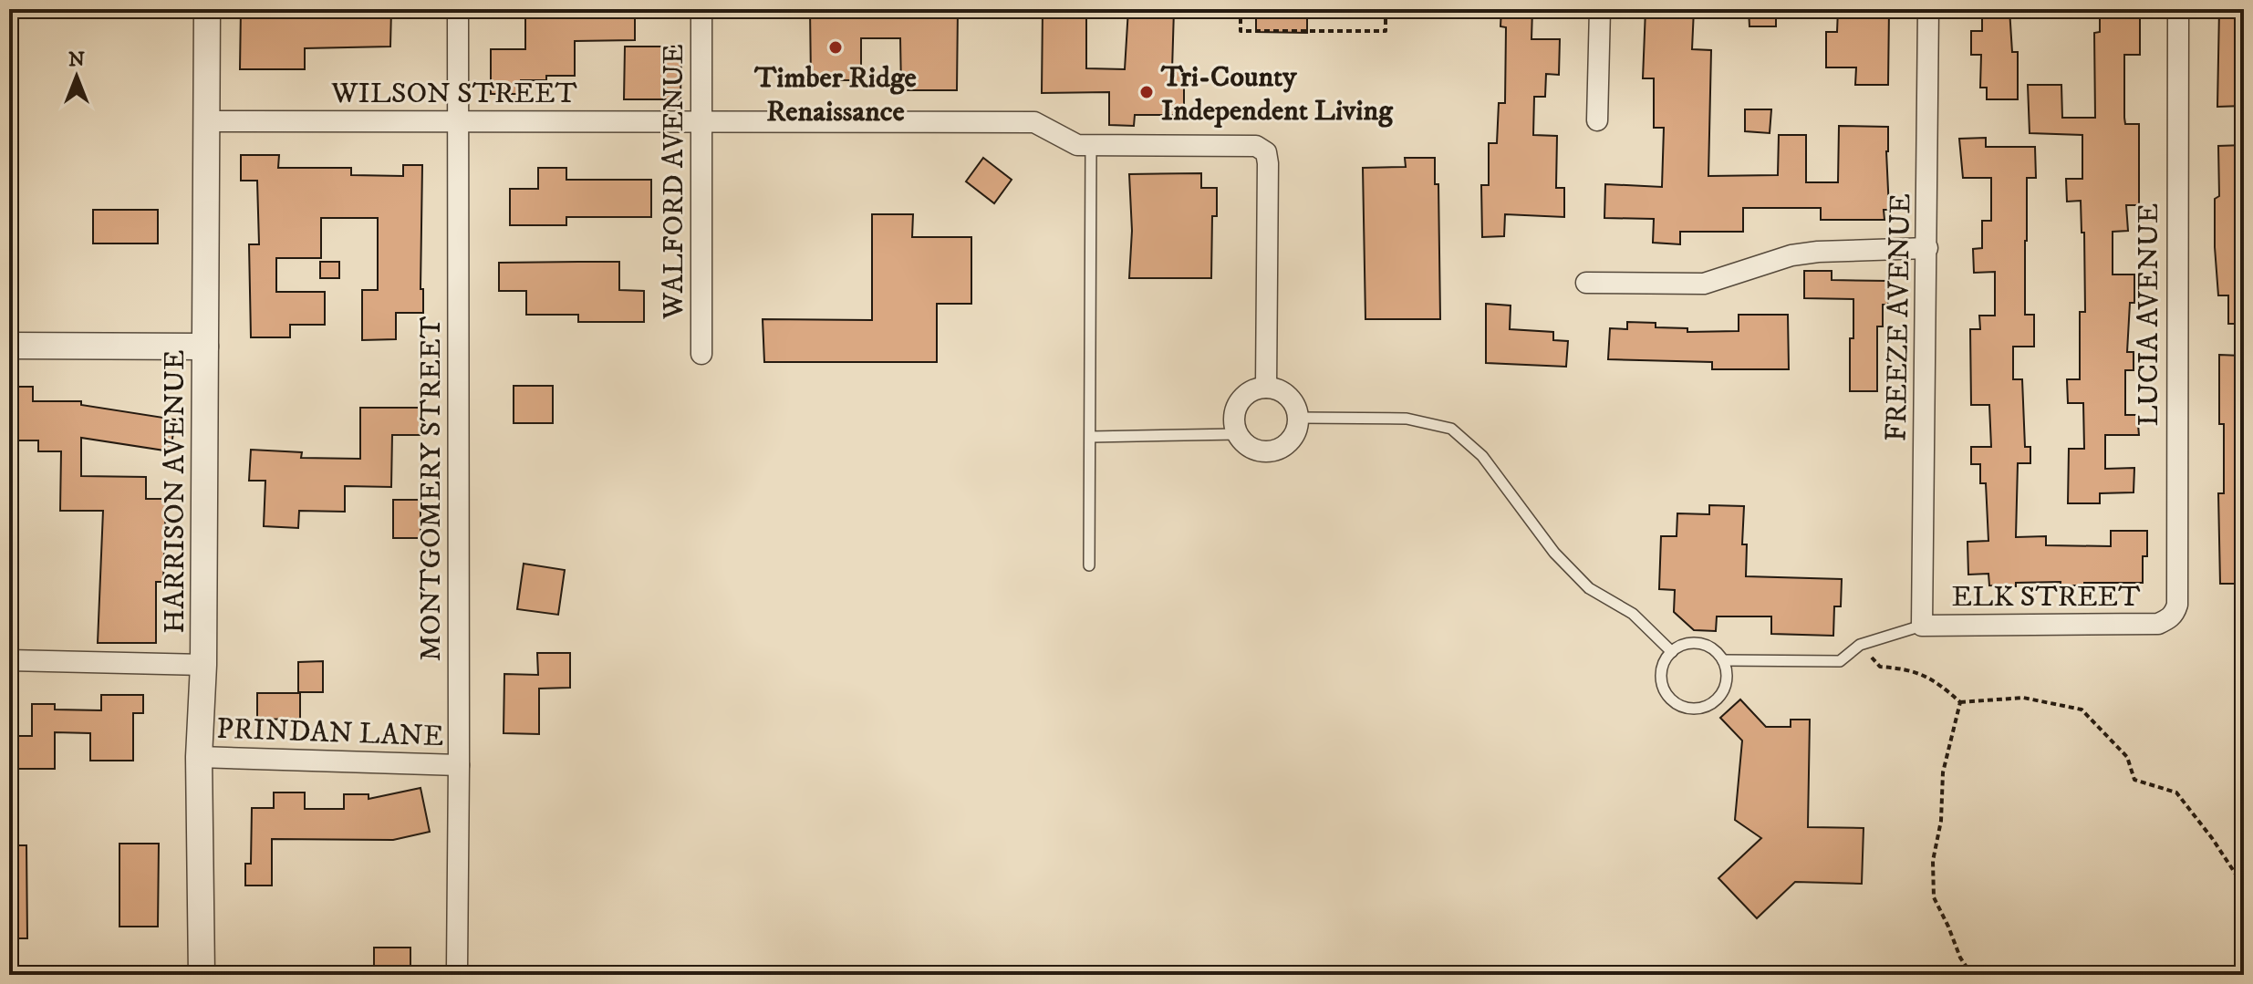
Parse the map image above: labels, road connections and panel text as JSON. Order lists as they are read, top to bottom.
{
  "streets": {
    "street": [
      "WILSON STREET",
      "WALFORD AVENUE",
      "LUCIA AVENUE",
      "FREEZE AVENUE",
      "MONTGOMERY STREET",
      "HARRISON AVENUE",
      "ELK STREET",
      "PRINDAN LANE"
    ]
  },
  "crossings": [
    ["WILSON STREET", "WALFORD AVENUE"],
    ["WILSON STREET", "MONTGOMERY STREET"],
    ["WILSON STREET", "HARRISON AVENUE"],
    ["LUCIA AVENUE", "ELK STREET"],
    ["FREEZE AVENUE", "ELK STREET"],
    ["MONTGOMERY STREET", "PRINDAN LANE"],
    ["HARRISON AVENUE", "PRINDAN LANE"]
  ],
  "places": ["Timber Ridge Renaissance", "Tri-County Independent Living"],
  "north": "top"
}
